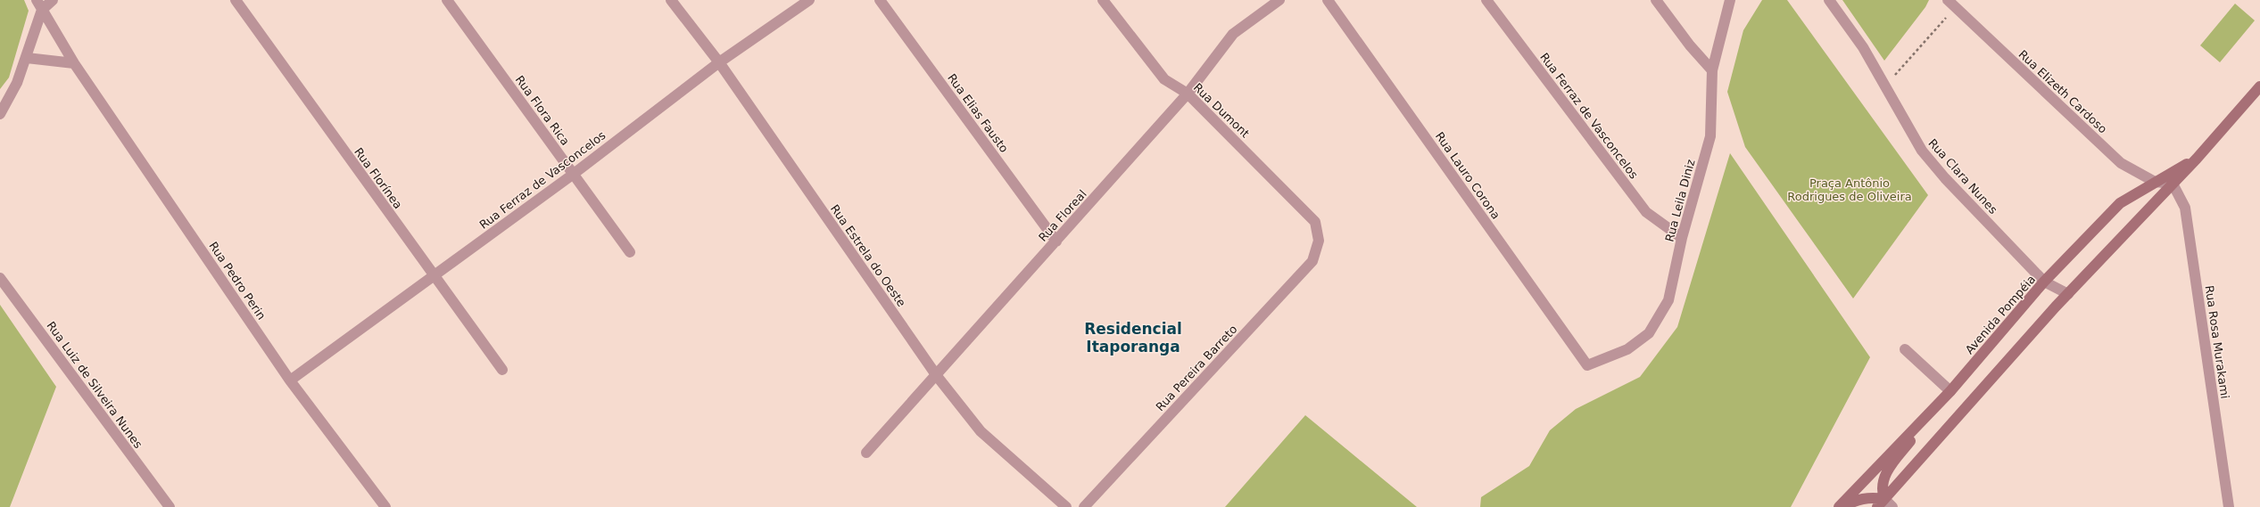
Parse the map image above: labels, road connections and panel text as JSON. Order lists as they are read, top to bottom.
{
  "streets": {
    "main road": ["Avenida Pompéia"],
    "street": [
      "Rua Elizeth Cardoso",
      "Rua Flora Rica",
      "Rua Dumont",
      "Rua Elias Fausto",
      "Rua Ferraz de Vasconcelos",
      "Rua Lauro Corona",
      "Rua Clara Nunes",
      "Rua Florínea",
      "Rua Leila Diniz",
      "Rua Floreal",
      "Rua Estrela do Oeste",
      "Rua Pedro Perin",
      "Rua Rosa Murakami",
      "Rua Pereira Barreto",
      "Rua Luiz de Silveira Nunes"
    ]
  },
  "crossings": [
    ["Rua Elizeth Cardoso", "Avenida Pompéia"],
    ["Rua Elizeth Cardoso", "Rua Rosa Murakami"],
    ["Rua Flora Rica", "Rua Ferraz de Vasconcelos"],
    ["Rua Dumont", "Rua Floreal"],
    ["Rua Dumont", "Rua Pereira Barreto"],
    ["Rua Elias Fausto", "Rua Floreal"],
    ["Rua Ferraz de Vasconcelos", "Rua Florínea"],
    ["Rua Ferraz de Vasconcelos", "Rua Leila Diniz"],
    ["Rua Ferraz de Vasconcelos", "Rua Estrela do Oeste"],
    ["Rua Ferraz de Vasconcelos", "Rua Pedro Perin"],
    ["Rua Lauro Corona", "Rua Leila Diniz"],
    ["Rua Clara Nunes", "Avenida Pompéia"],
    ["Rua Floreal", "Rua Estrela do Oeste"],
    ["Avenida Pompéia", "Rua Rosa Murakami"]
  ],
  "districts": ["Residencial Itaporanga"],
  "parks": ["Praça Antônio Rodrigues de Oliveira"]
}
